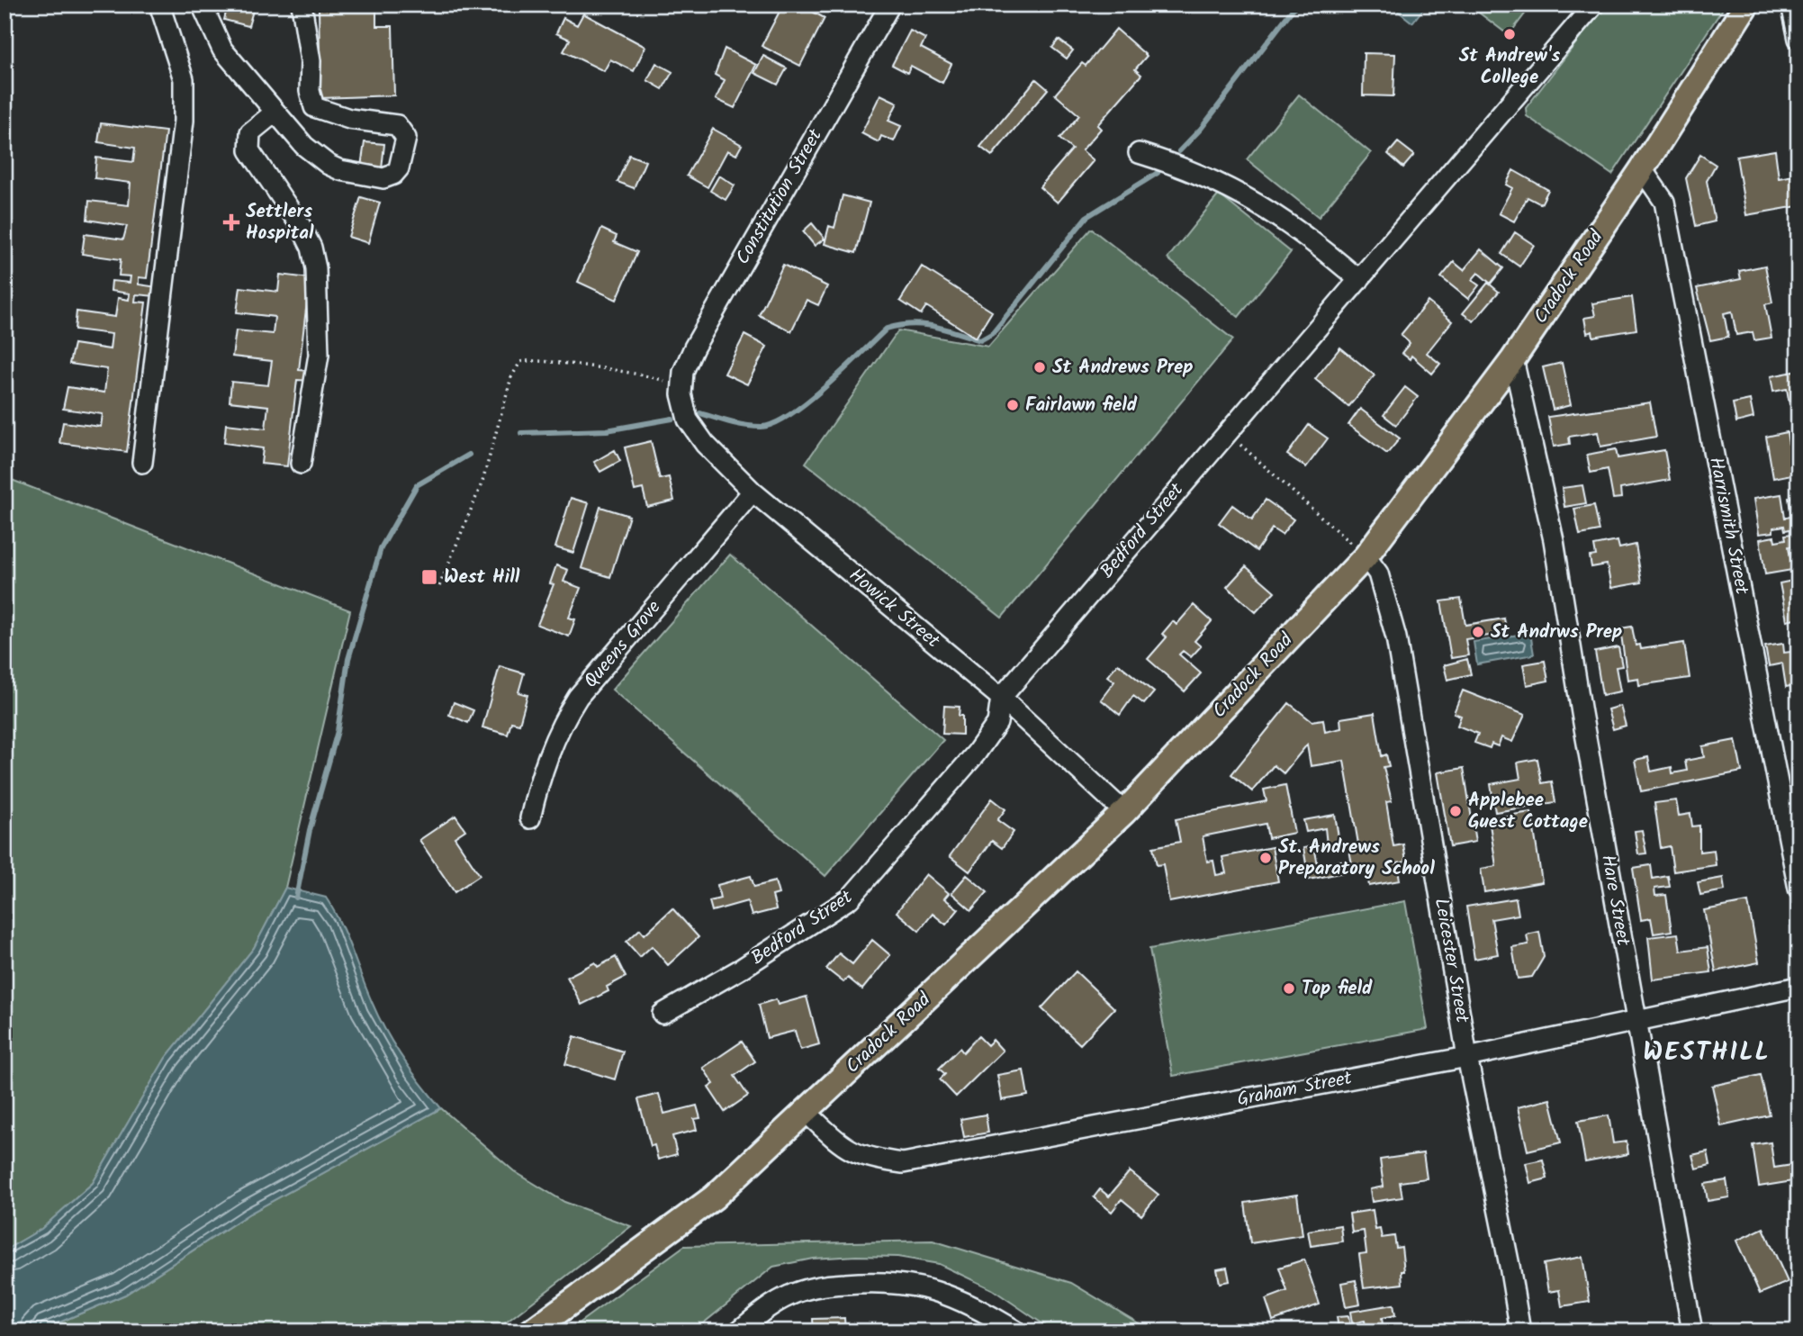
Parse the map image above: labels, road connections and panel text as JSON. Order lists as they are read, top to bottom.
{
  "streets": {
    "main road": ["Cradock Road"],
    "street": [
      "Constitution Street",
      "Harrismith Street",
      "Bedford Street",
      "Howick Street",
      "Queens Grove",
      "Hare Street",
      "Leicester Street",
      "Graham Street"
    ]
  },
  "crossings": [
    ["Constitution Street", "Howick Street"],
    ["Cradock Road", "Harrismith Street"],
    ["Cradock Road", "Howick Street"],
    ["Cradock Road", "Hare Street"],
    ["Cradock Road", "Leicester Street"],
    ["Cradock Road", "Graham Street"],
    ["Bedford Street", "Howick Street"],
    ["Howick Street", "Queens Grove"],
    ["Hare Street", "Graham Street"],
    ["Leicester Street", "Graham Street"]
  ],
  "districts": ["WESTHILL"],
  "places": {
    "other": [
      "St Andrew's College",
      "St Andrews Prep",
      "Fairlawn field",
      "St Andrws Prep",
      "Applebee Guest Cottage",
      "St. Andrews Preparatory School",
      "Top field"
    ],
    "health": ["Settlers Hospital"],
    "transit": ["West Hill"]
  }
}
